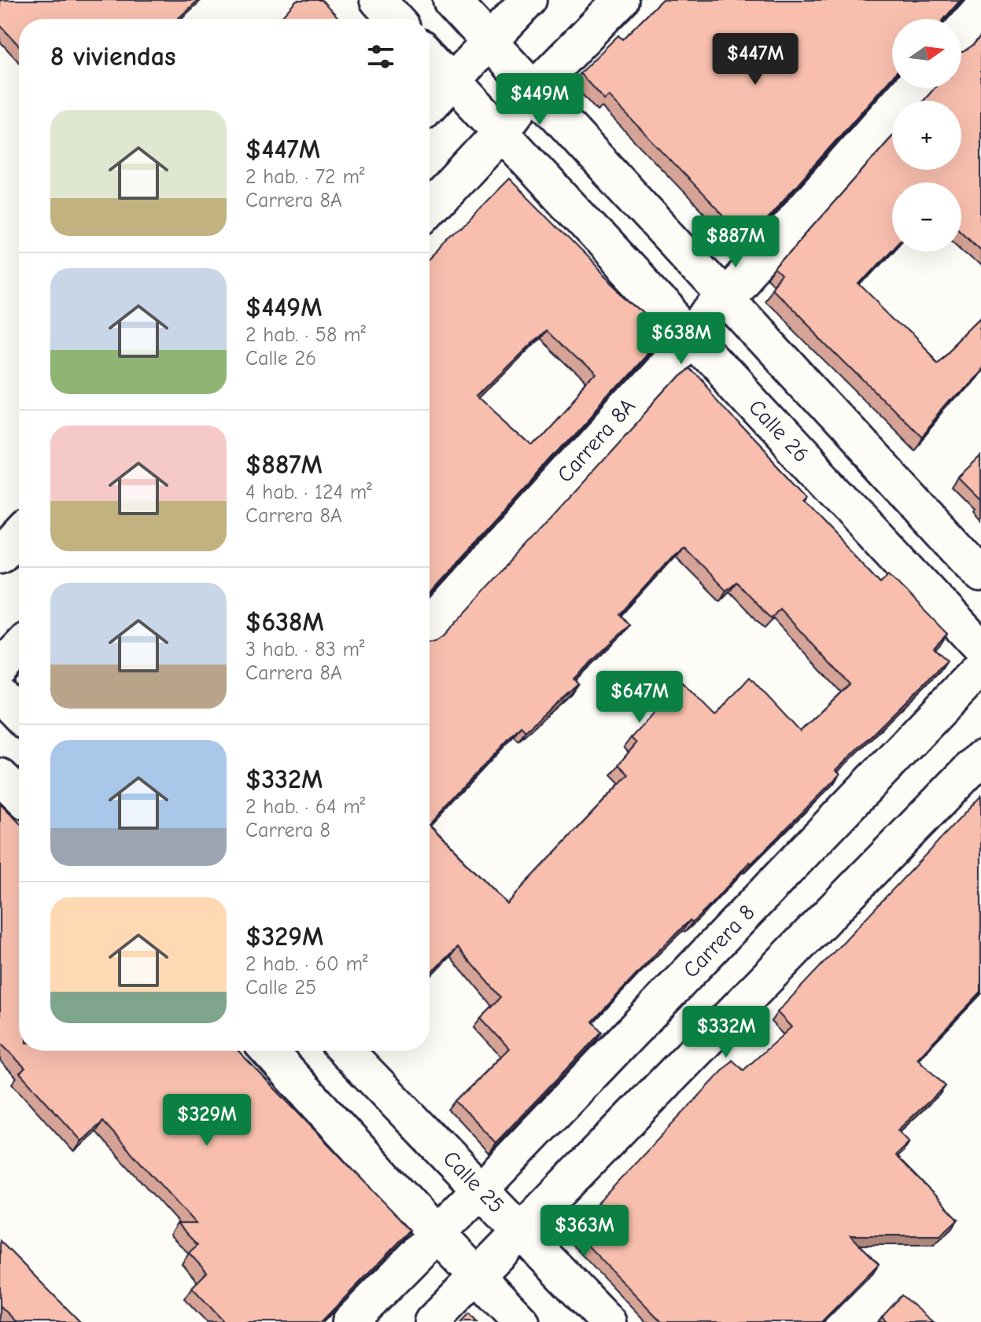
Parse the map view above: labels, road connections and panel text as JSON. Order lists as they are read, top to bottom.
{
  "streets": {
    "street": [
      "Calle 26",
      "Carrera 8A",
      "Carrera 8",
      "Calle 25"
    ]
  },
  "crossings": [
    ["Calle 26", "Carrera 8A"],
    ["Carrera 8", "Calle 25"]
  ],
  "north": "right",
  "page": {
    "map_buttons": ["+", "−"],
    "heading": "8 viviendas",
    "price": [
      "$447M",
      "$449M",
      "$887M",
      "$638M",
      "$647M",
      "$332M",
      "$329M",
      "$363M"
    ],
    "list": [
      {
        "name": "$447M",
        "note": "2 hab. · 72 m² · Carrera 8A"
      },
      {
        "name": "$449M",
        "note": "2 hab. · 58 m² · Calle 26"
      },
      {
        "name": "$887M",
        "note": "4 hab. · 124 m² · Carrera 8A"
      },
      {
        "name": "$638M",
        "note": "3 hab. · 83 m² · Carrera 8A"
      },
      {
        "name": "$332M",
        "note": "2 hab. · 64 m² · Carrera 8"
      },
      {
        "name": "$329M",
        "note": "2 hab. · 60 m² · Calle 25"
      }
    ]
  }
}
